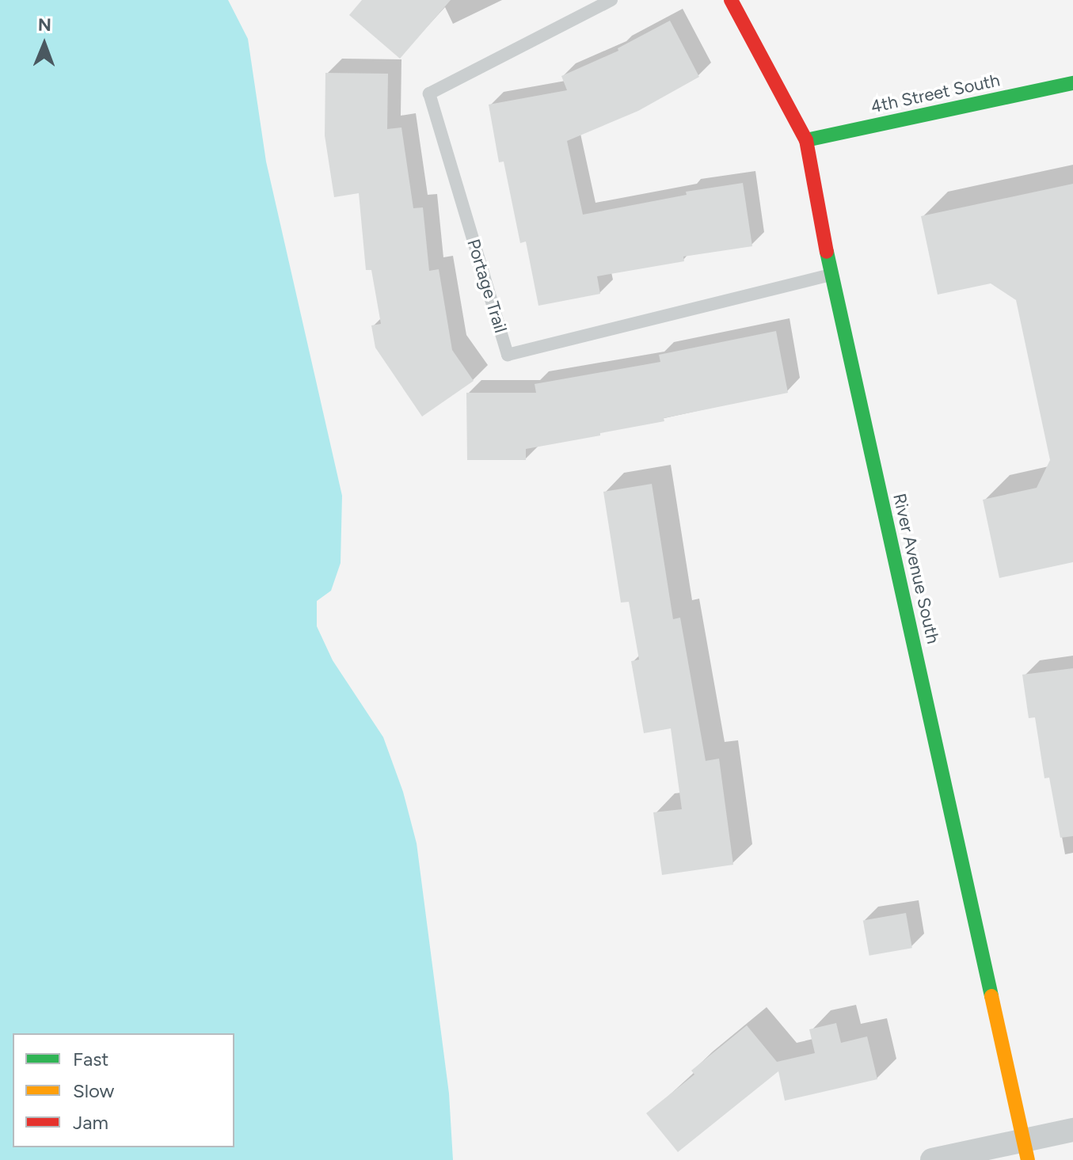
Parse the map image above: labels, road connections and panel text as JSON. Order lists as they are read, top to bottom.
{
  "streets": {
    "street": ["4th Street South", "River Avenue South"],
    "lane": ["Portage Trail"]
  },
  "crossings": [
    ["4th Street South", "River Avenue South"],
    ["Portage Trail", "River Avenue South"]
  ],
  "legend": ["Fast", "Slow", "Jam"],
  "north": "top"
}
